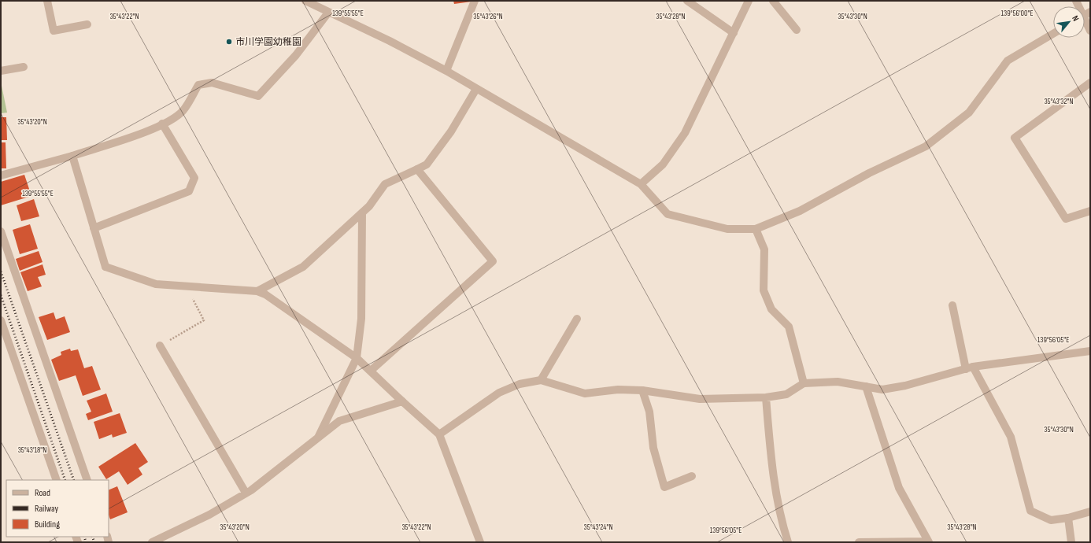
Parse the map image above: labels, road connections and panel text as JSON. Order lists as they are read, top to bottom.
{
  "places": ["市川学園幼稚園"],
  "legend": ["Road", "Railway", "Building"],
  "north": "top right",
  "coordinates": [
    "139°55'55\"E",
    "139°56'00\"E",
    "35°43'22\"N",
    "35°43'26\"N",
    "35°43'28\"N",
    "35°43'30\"N",
    "35°43'32\"N",
    "35°43'20\"N",
    "139°56'05\"E",
    "35°43'18\"N",
    "35°43'24\"N"
  ]
}
